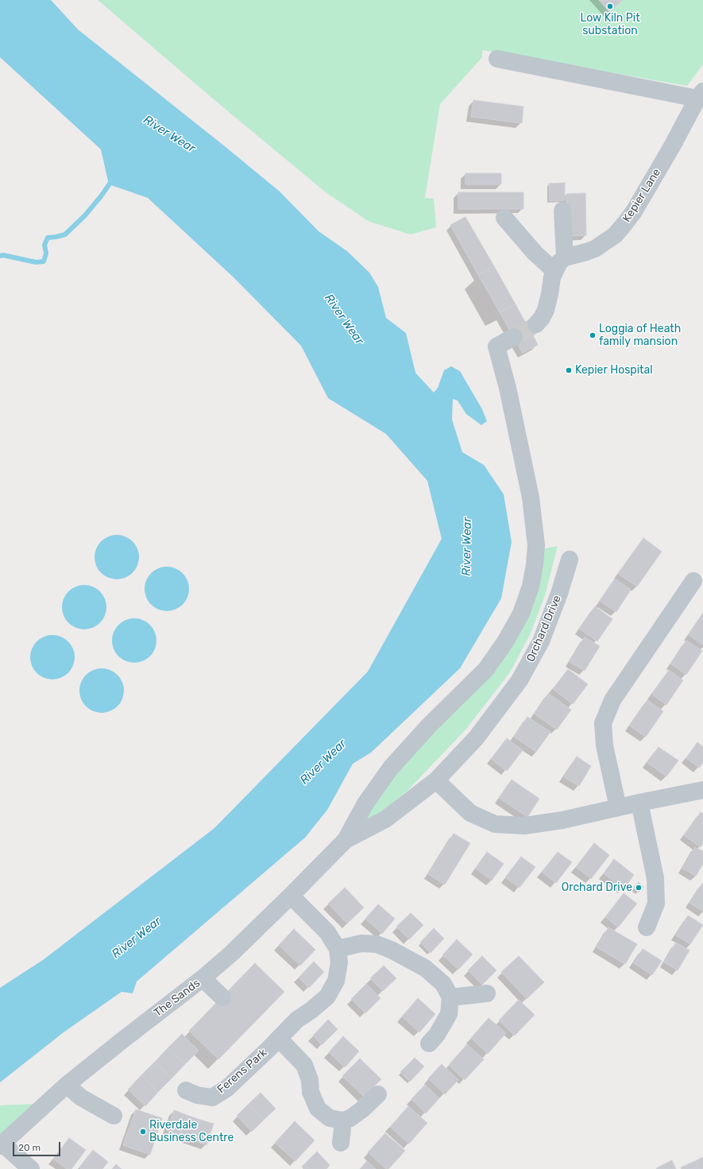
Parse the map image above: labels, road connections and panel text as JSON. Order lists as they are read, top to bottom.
{
  "streets": {
    "street": [
      "Kepier Lane",
      "Orchard Drive",
      "The Sands",
      "Ferens Park"
    ]
  },
  "crossings": [
    ["Orchard Drive", "The Sands"],
    ["The Sands", "Ferens Park"]
  ],
  "water": ["River Wear"],
  "places": [
    "Low Kiln Pit substation",
    "Loggia of Heath family mansion",
    "Kepier Hospital",
    "Orchard Drive",
    "Riverdale Business Centre"
  ],
  "scale_bar": "20 m"
}
